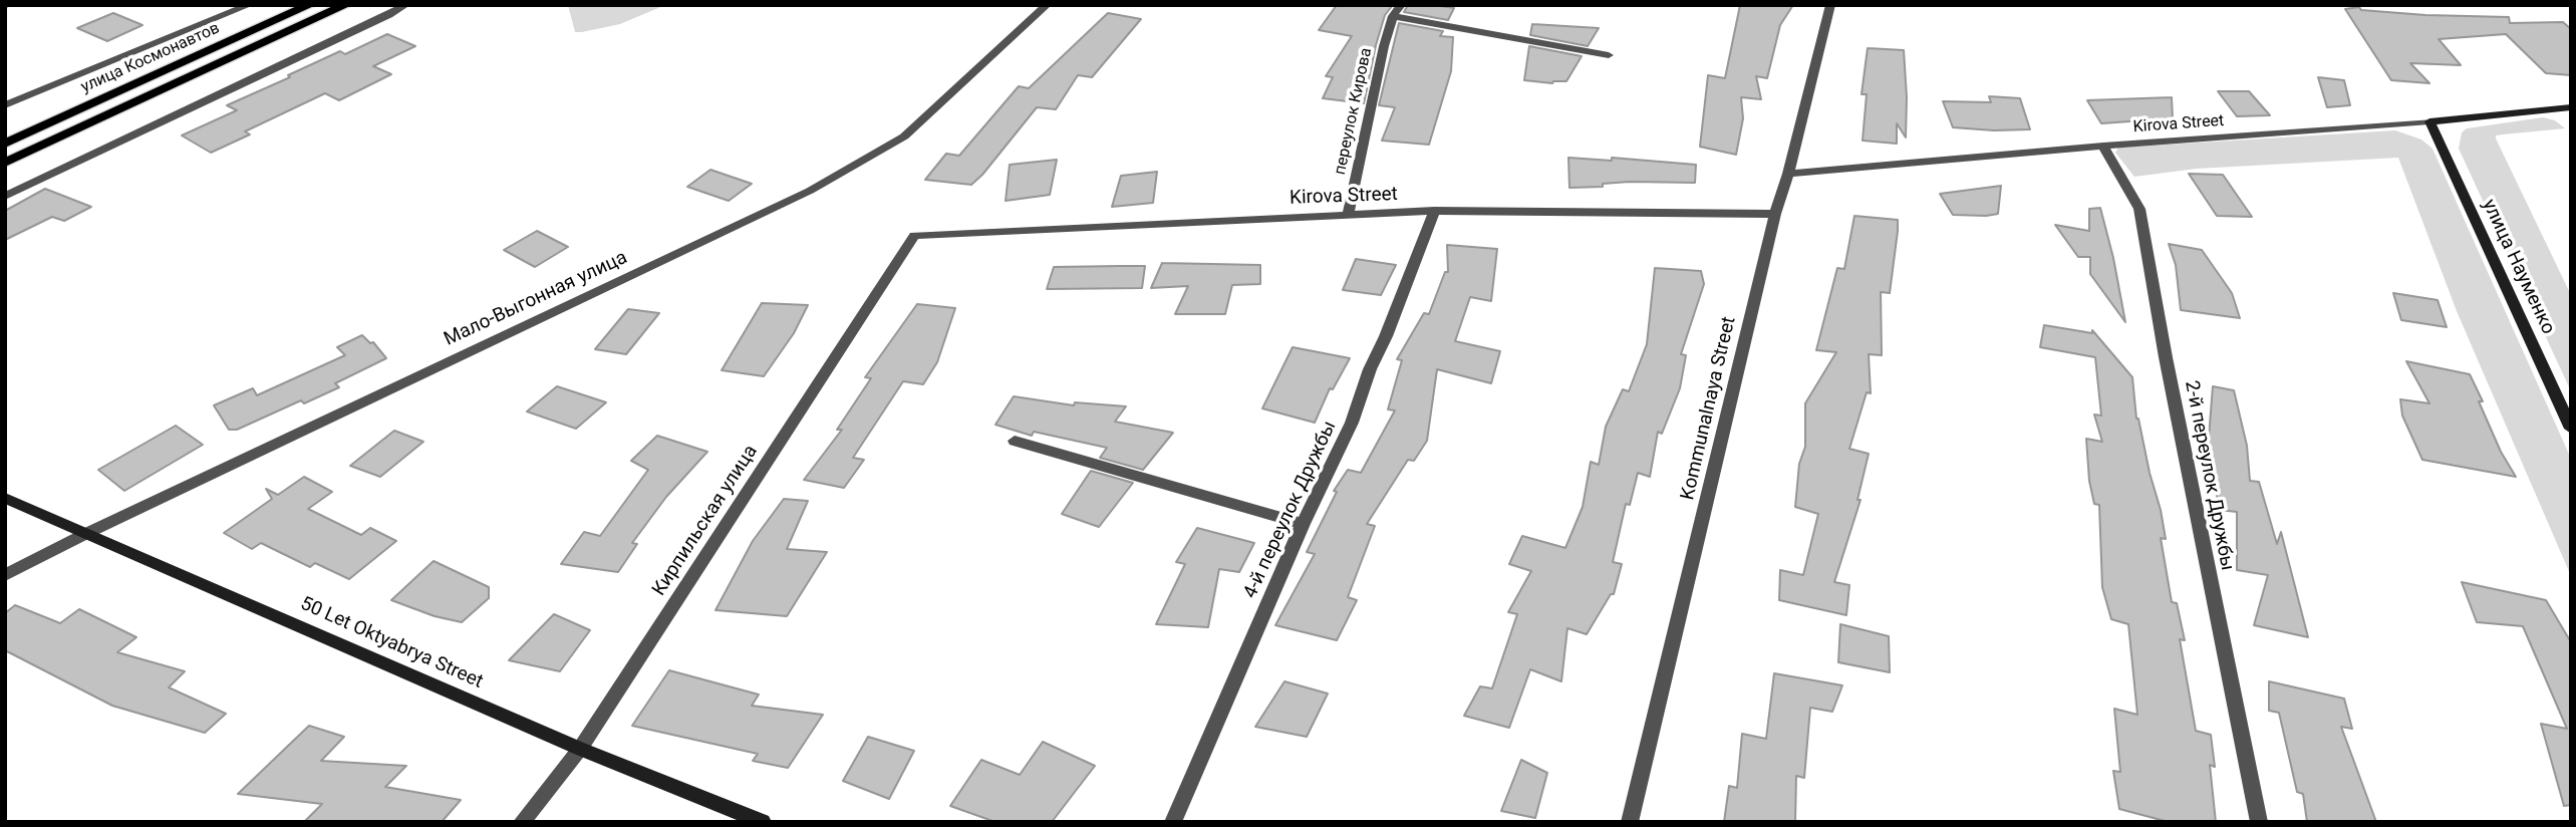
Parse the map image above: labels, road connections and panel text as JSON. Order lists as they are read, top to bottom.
{
  "streets": {
    "main road": [
      "улица Космонавтов",
      "Kirova Street",
      "улица Науменко",
      "50 Let Oktyabrya Street"
    ],
    "street": [
      "переулок Кирова",
      "Мало-Выгонная улица",
      "Kommunalnaya Street",
      "2-й переулок Дружбы",
      "4-й переулок Дружбы",
      "Кирпильская улица"
    ]
  },
  "crossings": [
    ["переулок Кирова", "Kirova Street"],
    ["Kirova Street", "улица Науменко"],
    ["Kirova Street", "Kommunalnaya Street"],
    ["Kirova Street", "2-й переулок Дружбы"],
    ["Kirova Street", "4-й переулок Дружбы"],
    ["Kirova Street", "Кирпильская улица"],
    ["Мало-Выгонная улица", "50 Let Oktyabrya Street"],
    ["Кирпильская улица", "50 Let Oktyabrya Street"]
  ]
}
